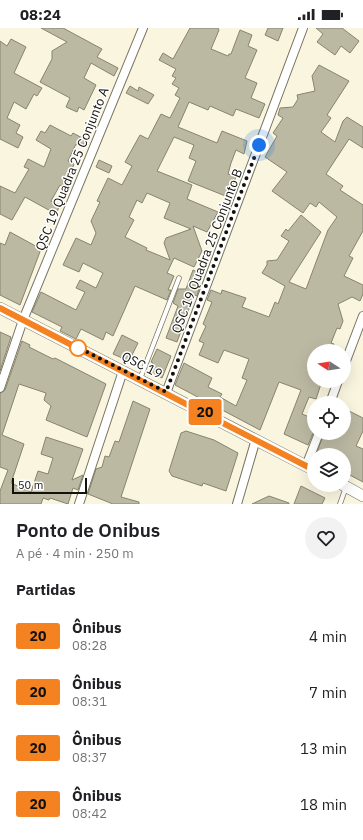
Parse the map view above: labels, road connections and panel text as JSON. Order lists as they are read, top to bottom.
{
  "streets": {
    "street": ["QSC 19 Quadra 25 Conjunto A", "QSC 19 Quadra 25 Conjunto B", "QSC 19"]
  },
  "crossings": [
    ["QSC 19 Quadra 25 Conjunto A", "QSC 19"],
    ["QSC 19 Quadra 25 Conjunto B", "QSC 19"]
  ],
  "lines": ["bus line 20"],
  "scale_bar": "50 m",
  "north": "left",
  "page": {
    "status": "08:24",
    "on_map": "20",
    "scale": "50 m",
    "heading": [
      ["Ponto de Onibus", "A pé · 4 min · 250 m"],
      "Partidas"
    ],
    "list": [
      {
        "mark": "20",
        "name": "Ônibus",
        "note": "08:28",
        "value": "4 min"
      },
      {
        "mark": "20",
        "name": "Ônibus",
        "note": "08:31",
        "value": "7 min"
      },
      {
        "mark": "20",
        "name": "Ônibus",
        "note": "08:37",
        "value": "13 min"
      },
      {
        "mark": "20",
        "name": "Ônibus",
        "note": "08:42",
        "value": "18 min"
      }
    ]
  }
}
